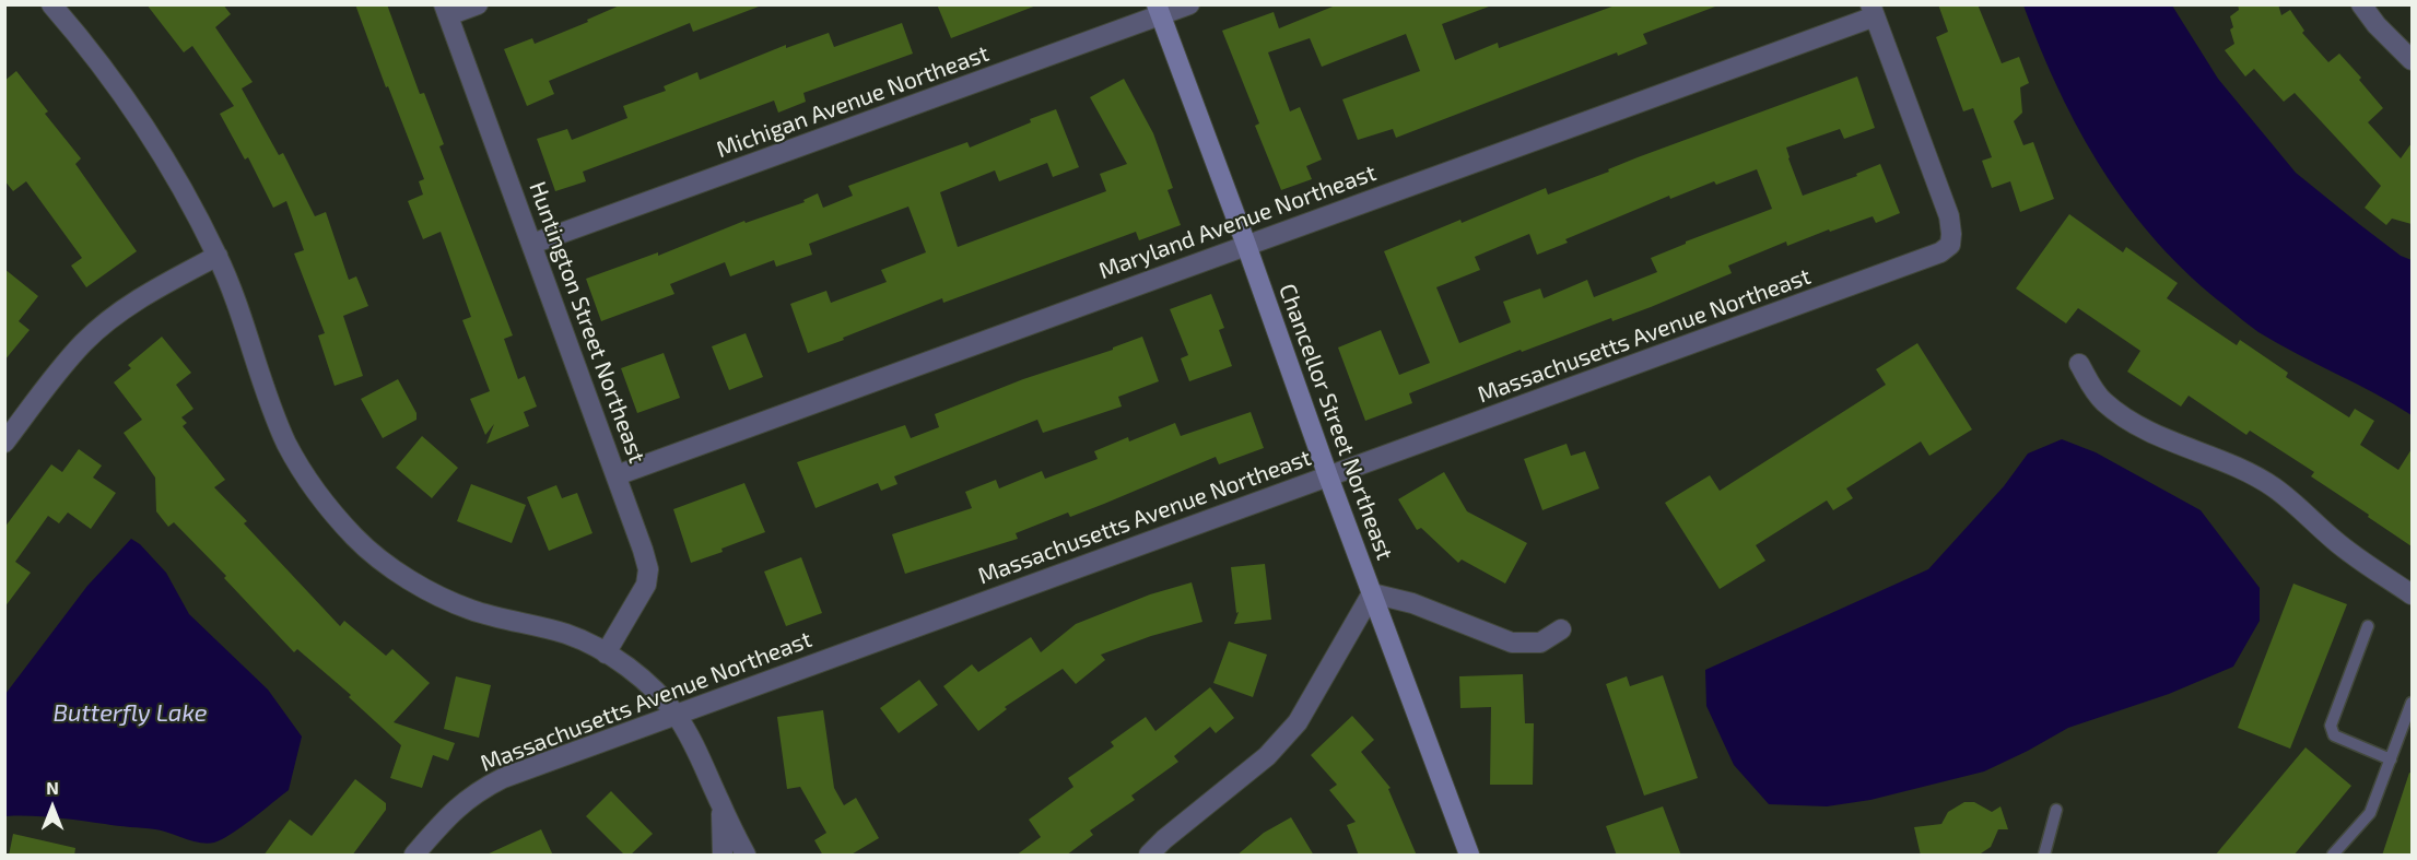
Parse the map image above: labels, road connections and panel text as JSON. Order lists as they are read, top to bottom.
{
  "streets": {
    "street": [
      "Michigan Avenue Northeast",
      "Maryland Avenue Northeast",
      "Huntington Street Northeast",
      "Massachusetts Avenue Northeast",
      "Chancellor Street Northeast"
    ]
  },
  "crossings": [
    ["Michigan Avenue Northeast", "Huntington Street Northeast"],
    ["Michigan Avenue Northeast", "Chancellor Street Northeast"],
    ["Maryland Avenue Northeast", "Huntington Street Northeast"],
    ["Maryland Avenue Northeast", "Massachusetts Avenue Northeast"],
    ["Maryland Avenue Northeast", "Chancellor Street Northeast"],
    ["Massachusetts Avenue Northeast", "Chancellor Street Northeast"]
  ],
  "water": ["Butterfly Lake"],
  "north": "top"
}
